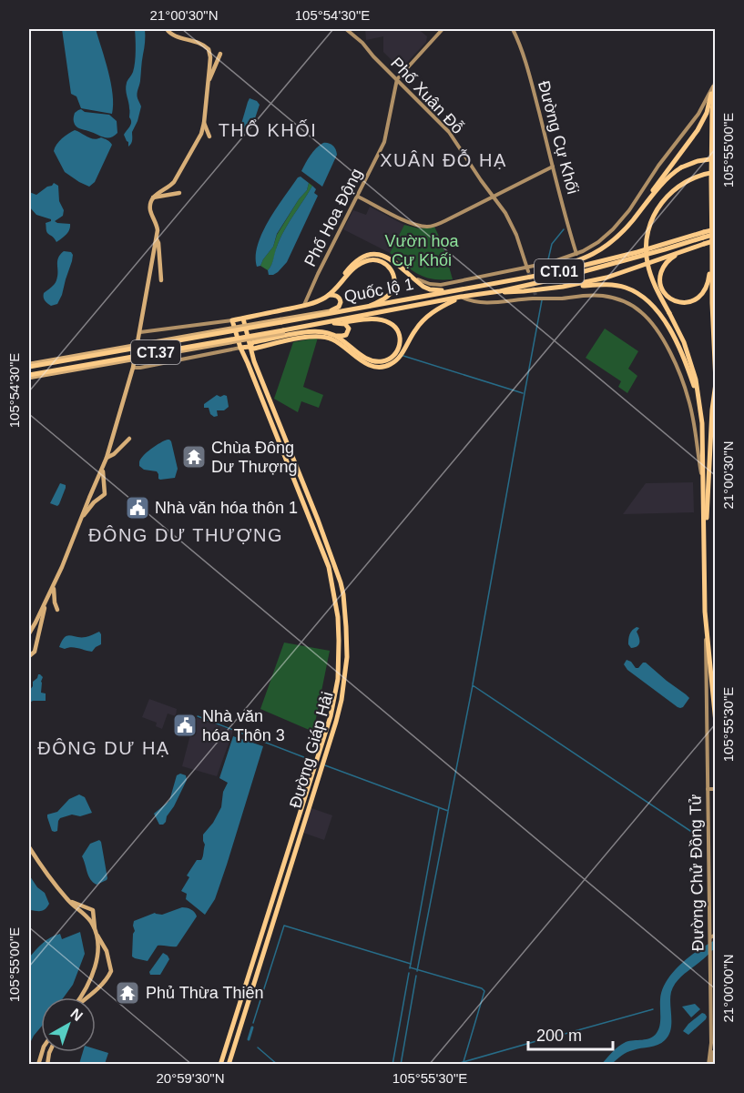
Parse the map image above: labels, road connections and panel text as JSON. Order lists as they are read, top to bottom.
{
  "streets": {
    "highway": [
      "CT.01",
      "Quốc lộ 1",
      "CT.37",
      "Đường Giáp Hải"
    ],
    "main road": [
      "Phố Xuân Đỗ",
      "Đường Cự Khối",
      "Phố Hoa Động",
      "Đường Chử Đồng Tử"
    ]
  },
  "crossings": [
    ["Phố Xuân Đỗ", "Phố Hoa Động"],
    ["CT.01", "Quốc lộ 1"],
    ["Quốc lộ 1", "CT.37"]
  ],
  "districts": [
    "THỔ KHỐI",
    "XUÂN ĐỖ HẠ",
    "ĐÔNG DƯ THƯỢNG",
    "ĐÔNG DƯ HẠ"
  ],
  "parks": ["Vườn hoa Cự Khối"],
  "places": {
    "temple": ["Chùa Đông Dư Thượng", "Phủ Thừa Thiên"],
    "public building": ["Nhà văn hóa thôn 1", "Nhà văn hóa Thôn 3"]
  },
  "scale_bar": "200 m",
  "north": "top right",
  "coordinates": [
    "21°00'30\"N",
    "105°54'30\"E",
    "105°55'00\"E",
    "105°55'30\"E",
    "21°00'00\"N",
    "20°59'30\"N"
  ]
}
